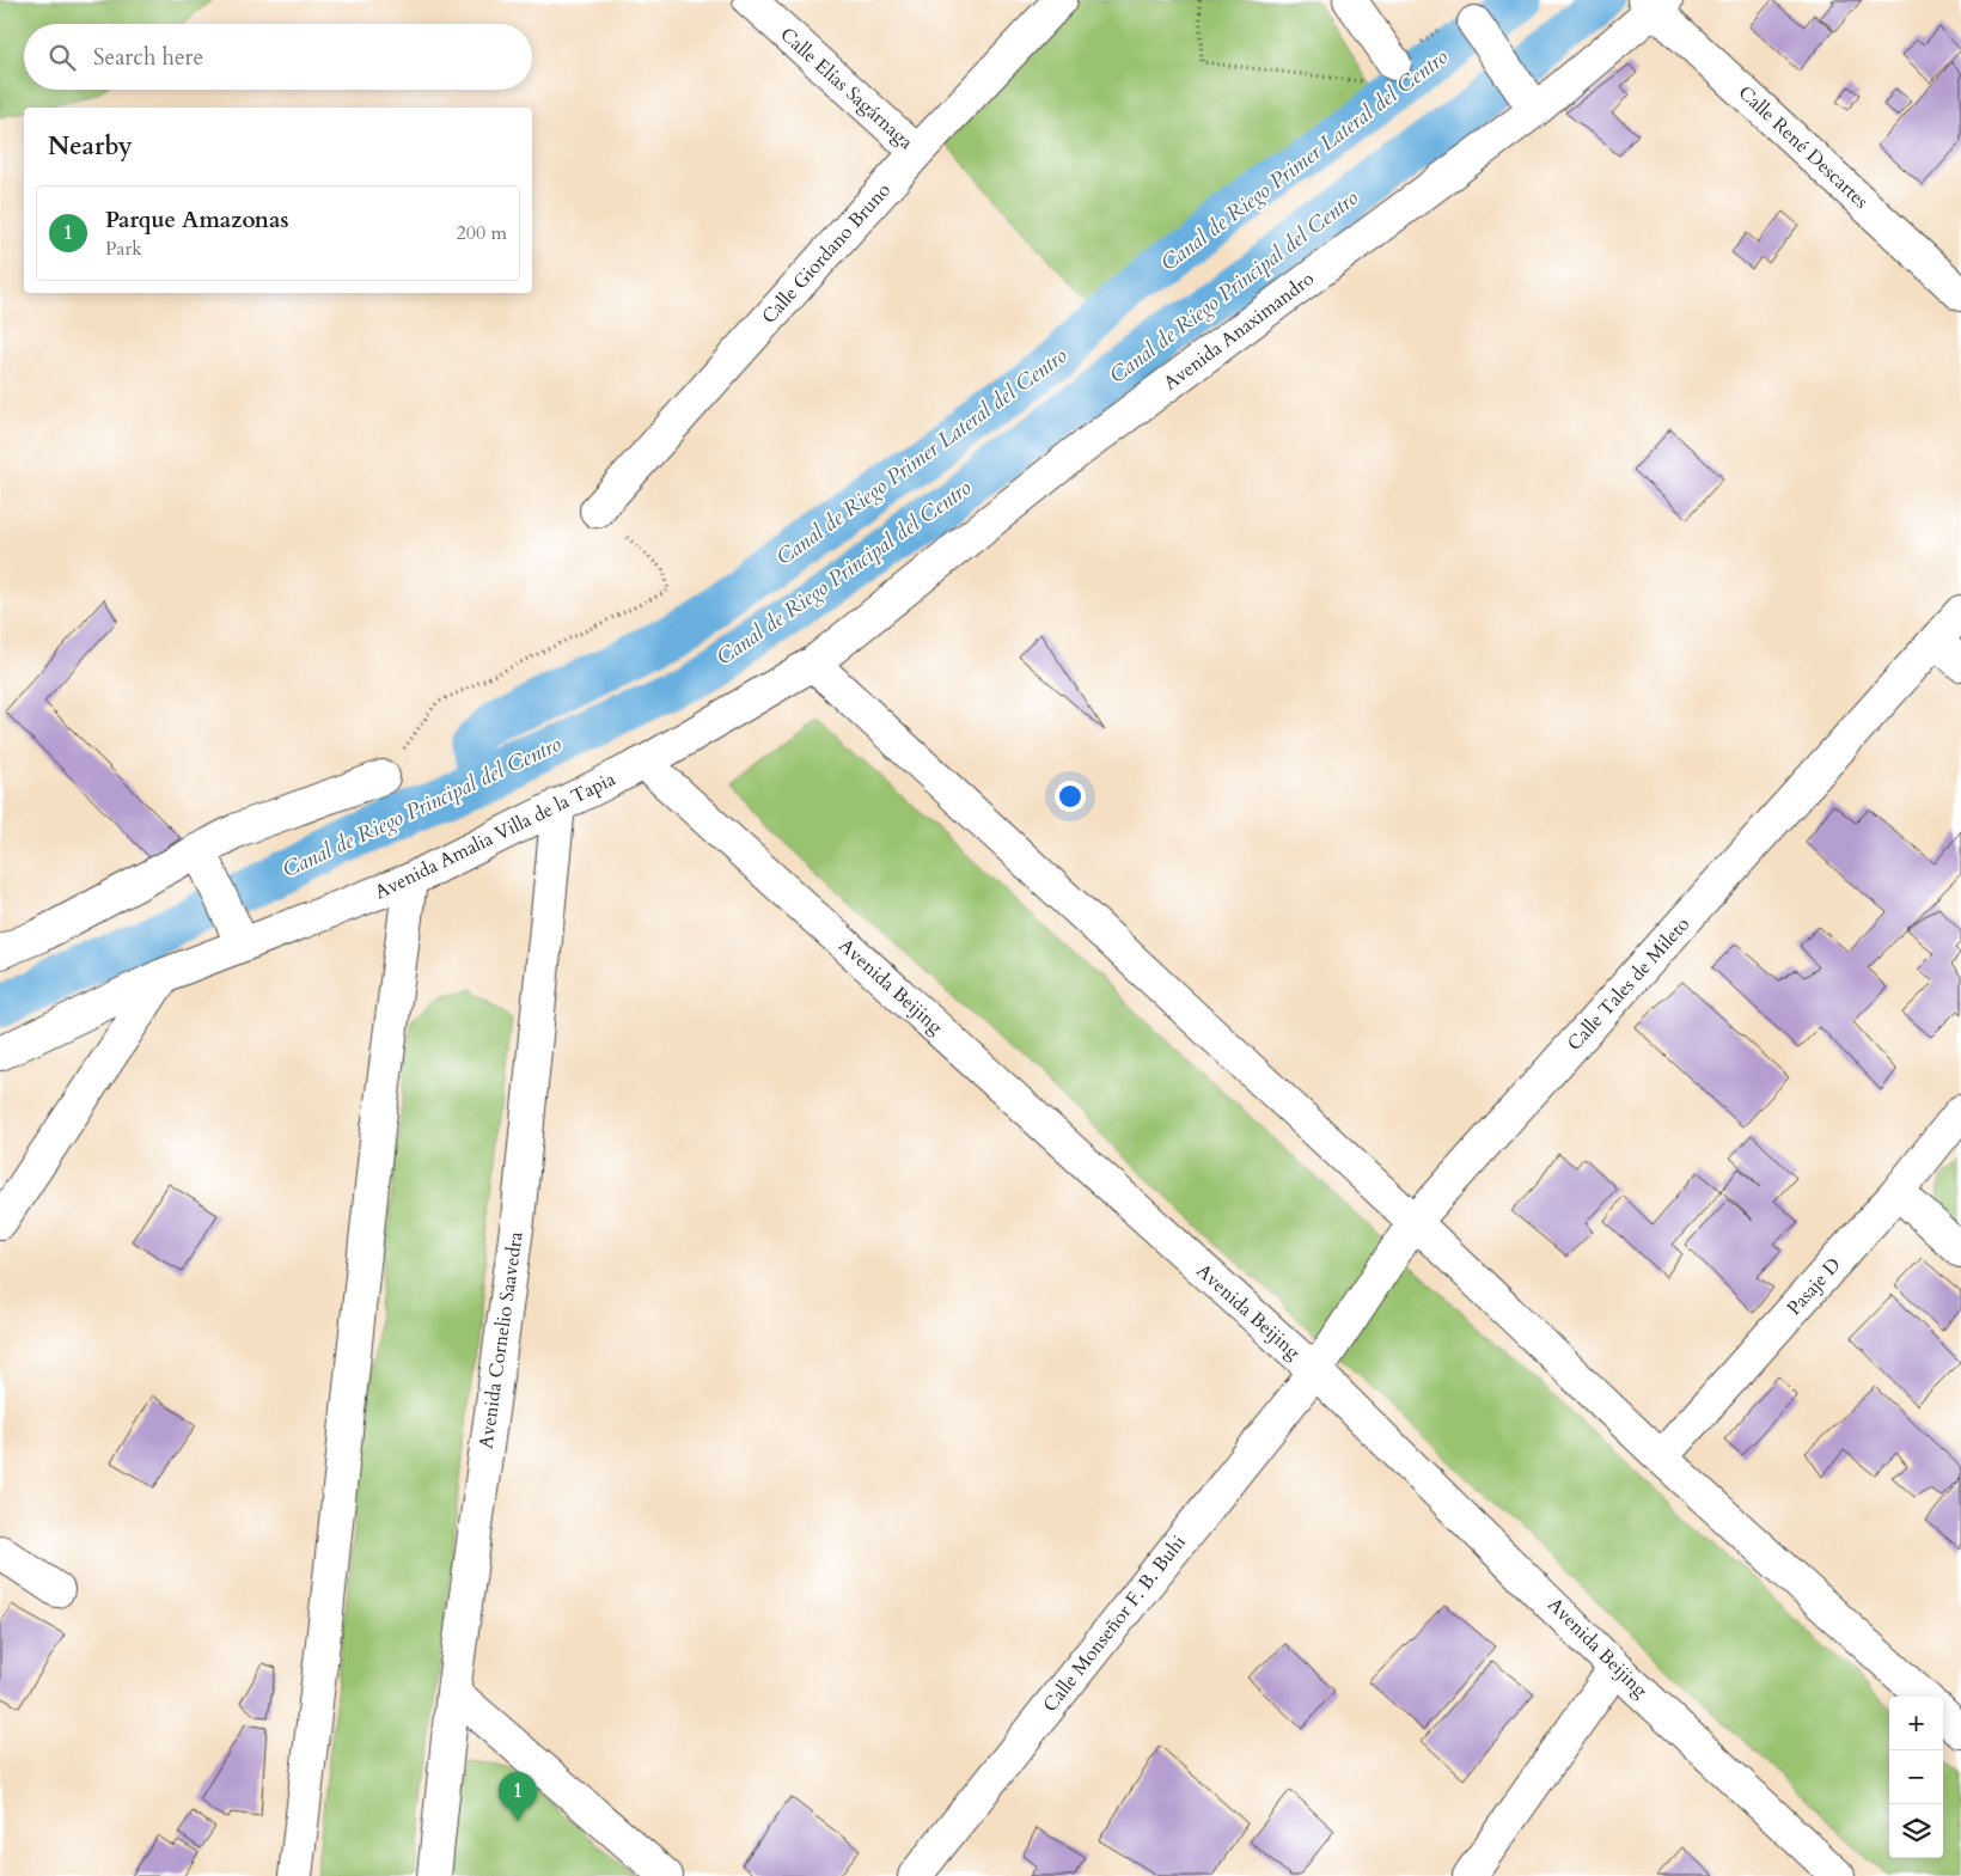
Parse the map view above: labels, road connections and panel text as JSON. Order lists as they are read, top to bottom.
{
  "streets": {
    "street": [
      "Calle Elías Sagárnaga",
      "Calle René Descartes",
      "Calle Giordano Bruno",
      "Avenida Anaximandro",
      "Avenida Amalia Villa de la Tapia",
      "Calle Tales de Mileto",
      "Avenida Beijing",
      "Pasaje D",
      "Avenida Cornelio Saavedra",
      "Calle Monseñor F. B. Buhi"
    ]
  },
  "crossings": [
    ["Calle Elías Sagárnaga", "Calle Giordano Bruno"],
    ["Calle René Descartes", "Avenida Anaximandro"],
    ["Avenida Anaximandro", "Avenida Amalia Villa de la Tapia"],
    ["Avenida Amalia Villa de la Tapia", "Avenida Beijing"],
    ["Avenida Amalia Villa de la Tapia", "Avenida Cornelio Saavedra"],
    ["Calle Tales de Mileto", "Avenida Beijing"],
    ["Calle Tales de Mileto", "Calle Monseñor F. B. Buhi"],
    ["Avenida Beijing", "Calle Monseñor F. B. Buhi"]
  ],
  "water": ["Canal de Riego Primer Lateral del Centro", "Canal de Riego Principal del Centro"],
  "page": {
    "search": "Search here",
    "heading": "Nearby",
    "list": [
      {
        "mark": "1",
        "name": "Parque Amazonas",
        "note": "Park",
        "value": "200 m"
      }
    ],
    "map_buttons": ["+", "−"],
    "pins": "1"
  }
}
